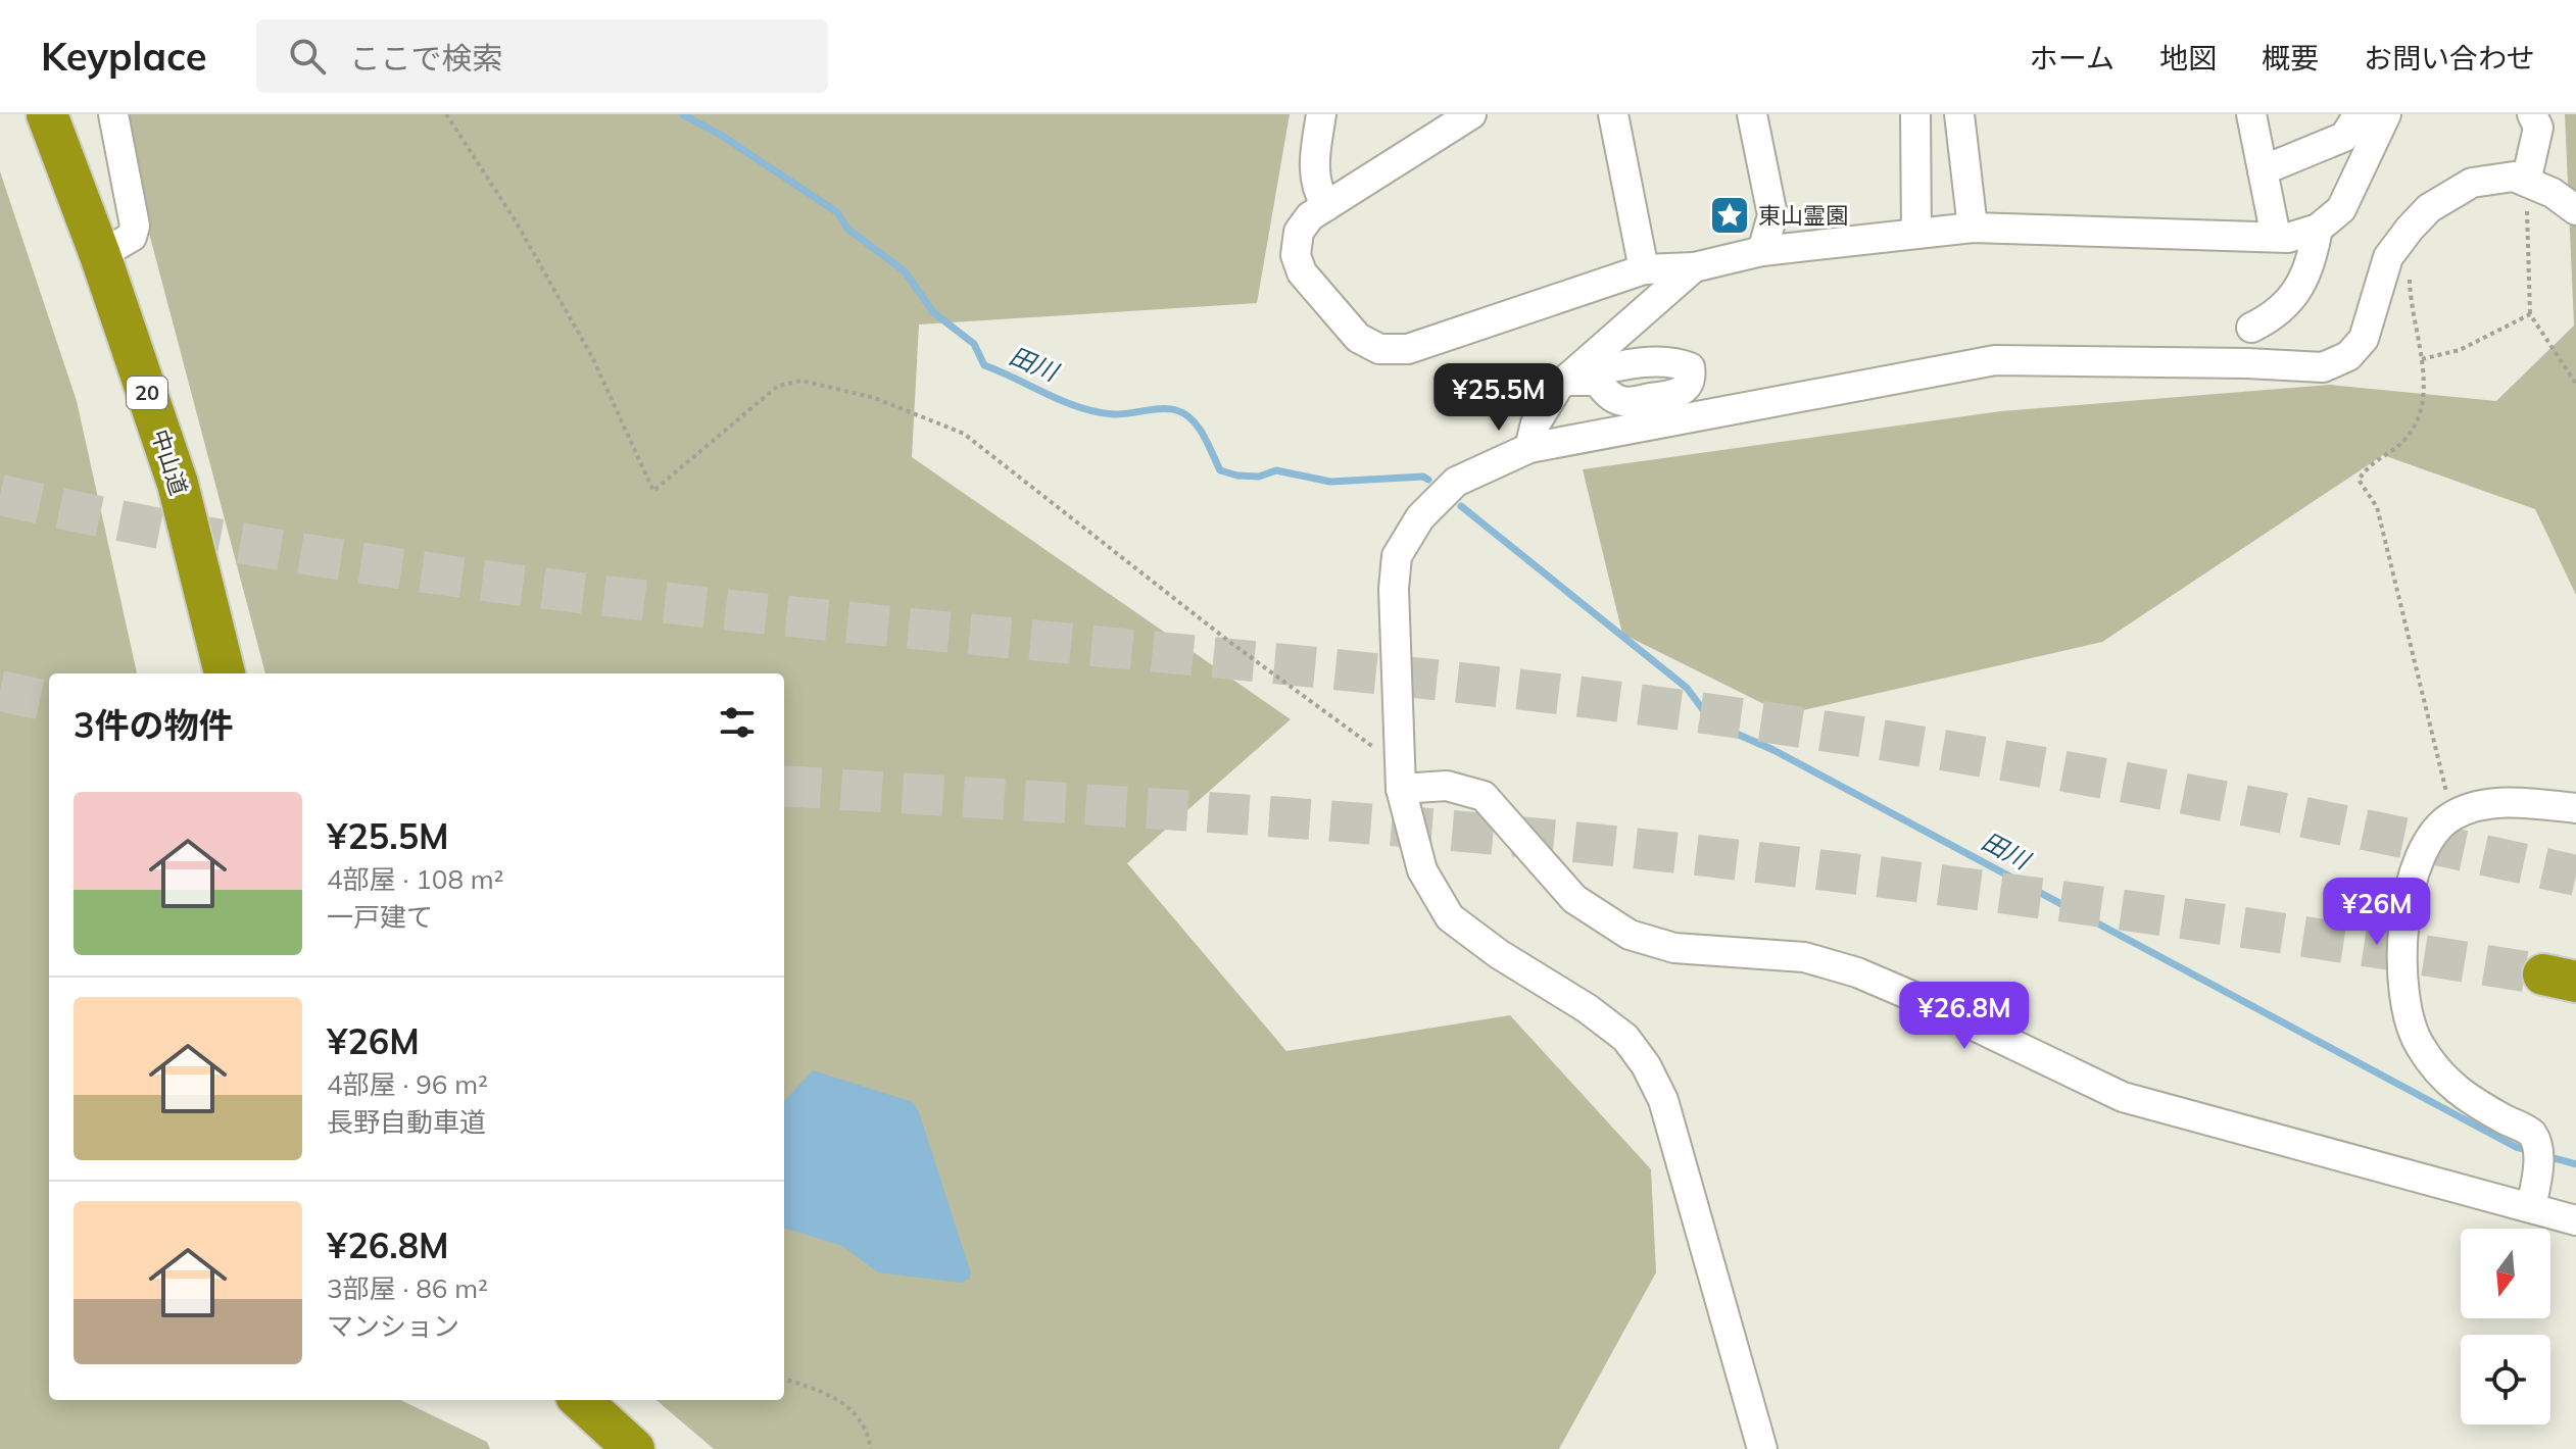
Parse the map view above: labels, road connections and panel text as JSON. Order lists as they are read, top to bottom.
{
  "streets": {
    "highway": ["20", "中山道"]
  },
  "water": ["田川"],
  "places": {
    "place": ["東山霊園"]
  },
  "north": "bottom",
  "page": {
    "header": "Keyplace",
    "search": "ここで検索",
    "nav": [
      "ホーム",
      "地図",
      "概要",
      "お問い合わせ"
    ],
    "price": ["¥25.5M", "¥26M", "¥26.8M"],
    "heading": "3件の物件",
    "list": [
      {
        "name": "¥25.5M",
        "note": "4部屋 · 108 m² · 一戸建て"
      },
      {
        "name": "¥26M",
        "note": "4部屋 · 96 m² · 長野自動車道"
      },
      {
        "name": "¥26.8M",
        "note": "3部屋 · 86 m² · マンション"
      }
    ]
  }
}
